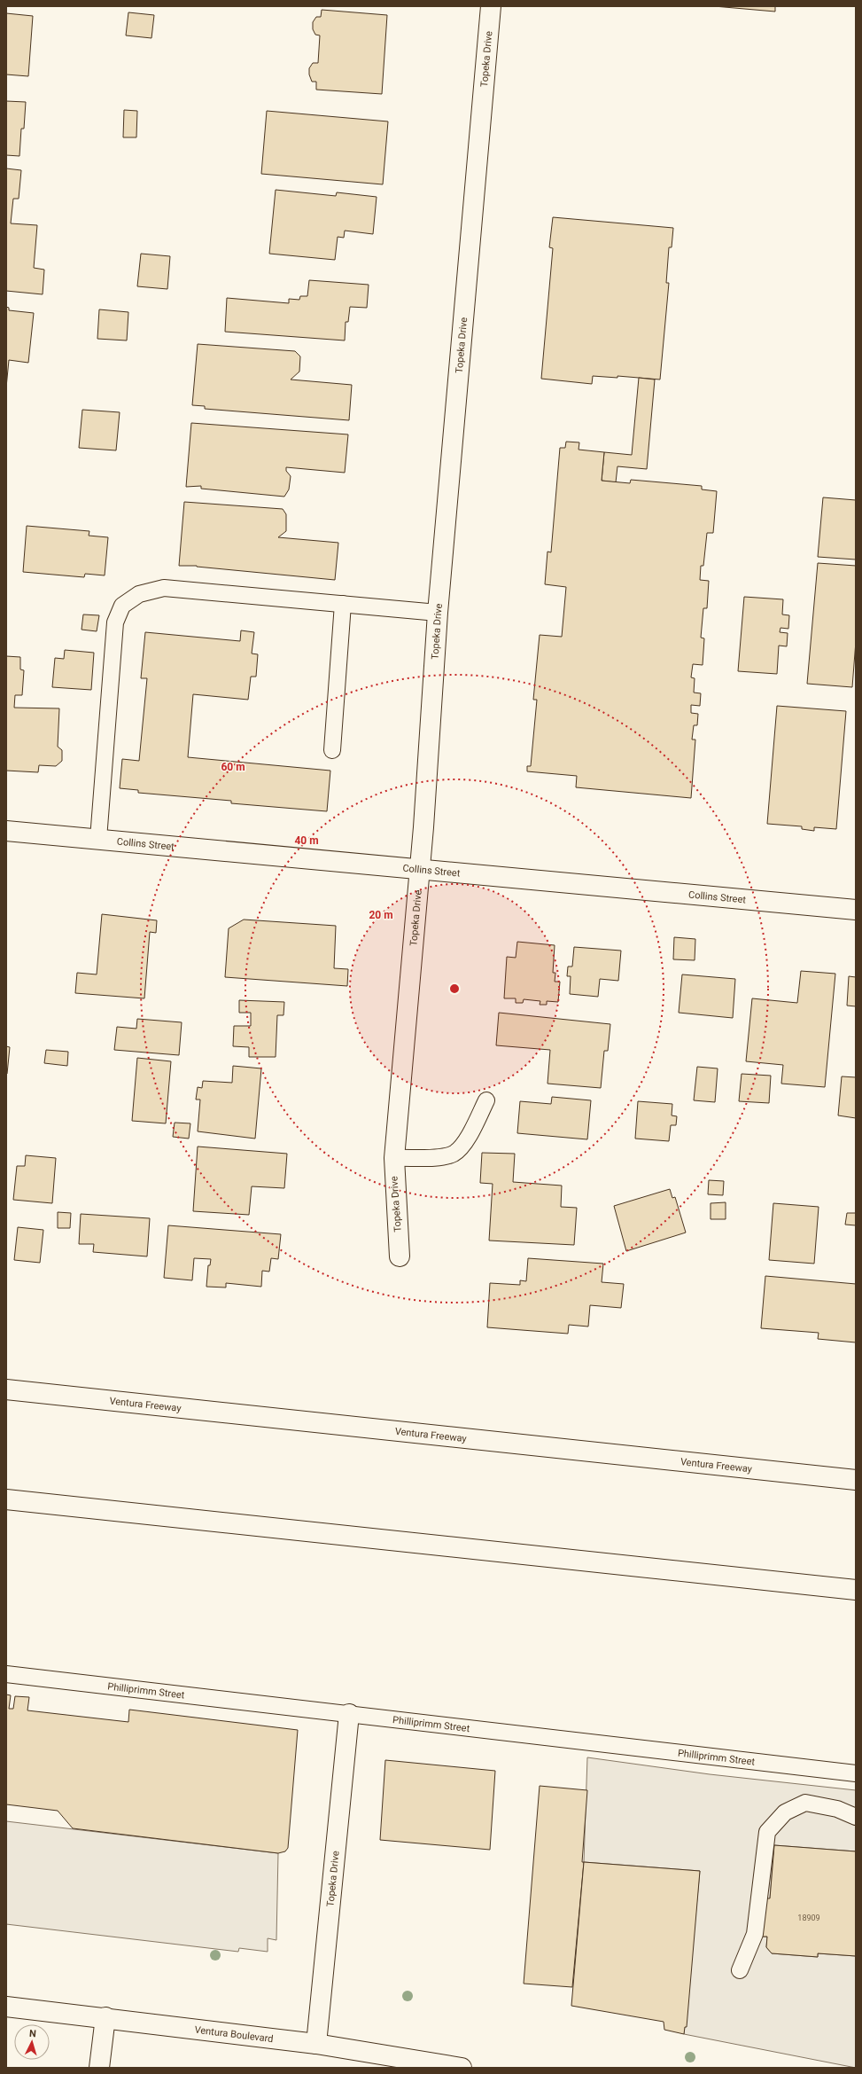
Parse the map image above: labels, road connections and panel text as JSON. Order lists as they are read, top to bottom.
{
  "streets": {
    "main road": [
      "Topeka Drive",
      "Collins Street",
      "Ventura Freeway",
      "Ventura Boulevard"
    ],
    "lane": ["Philliprimm Street"]
  },
  "crossings": [
    ["Topeka Drive", "Collins Street"],
    ["Topeka Drive", "Philliprimm Street"],
    ["Topeka Drive", "Ventura Boulevard"]
  ],
  "house_numbers": ["18909"],
  "north": "top",
  "rings": ["60 m", "40 m", "20 m"]
}
